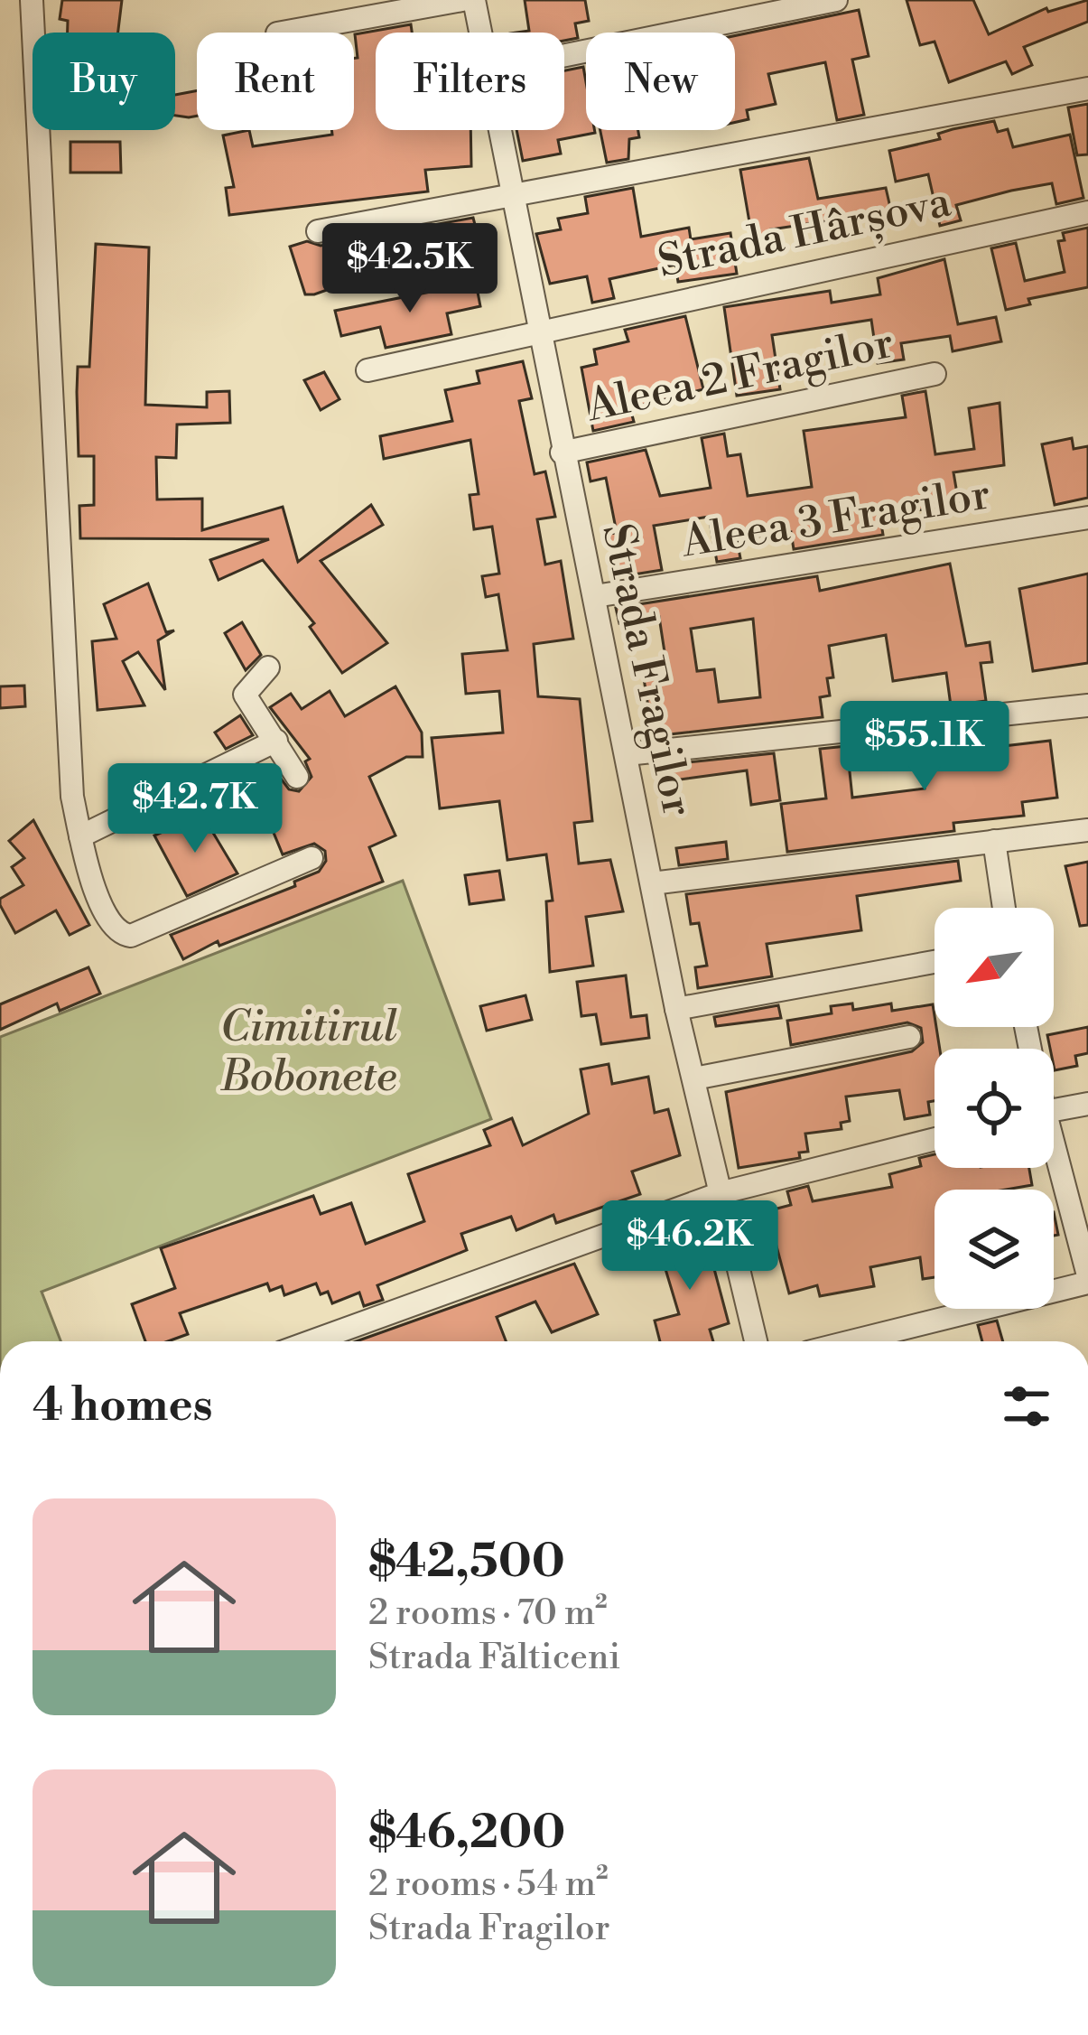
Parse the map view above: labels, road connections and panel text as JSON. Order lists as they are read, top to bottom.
{
  "streets": {
    "street": [
      "Strada Hârșova",
      "Aleea 2 Fragilor",
      "Aleea 3 Fragilor",
      "Strada Fragilor"
    ]
  },
  "crossings": [
    ["Strada Hârșova", "Strada Fragilor"],
    ["Aleea 2 Fragilor", "Strada Fragilor"],
    ["Aleea 3 Fragilor", "Strada Fragilor"]
  ],
  "parks": ["Cimitirul Bobonete"],
  "north": "bottom left",
  "page": {
    "chip": [
      "Buy",
      "Rent",
      "Filters",
      "New"
    ],
    "price": [
      "$42.5K",
      "$55.1K",
      "$42.7K",
      "$46.2K"
    ],
    "heading": "4 homes",
    "list": [
      {
        "name": "$42,500",
        "note": "2 rooms · 70 m² · Strada Fălticeni"
      },
      {
        "name": "$46,200",
        "note": "2 rooms · 54 m² · Strada Fragilor"
      }
    ]
  }
}
